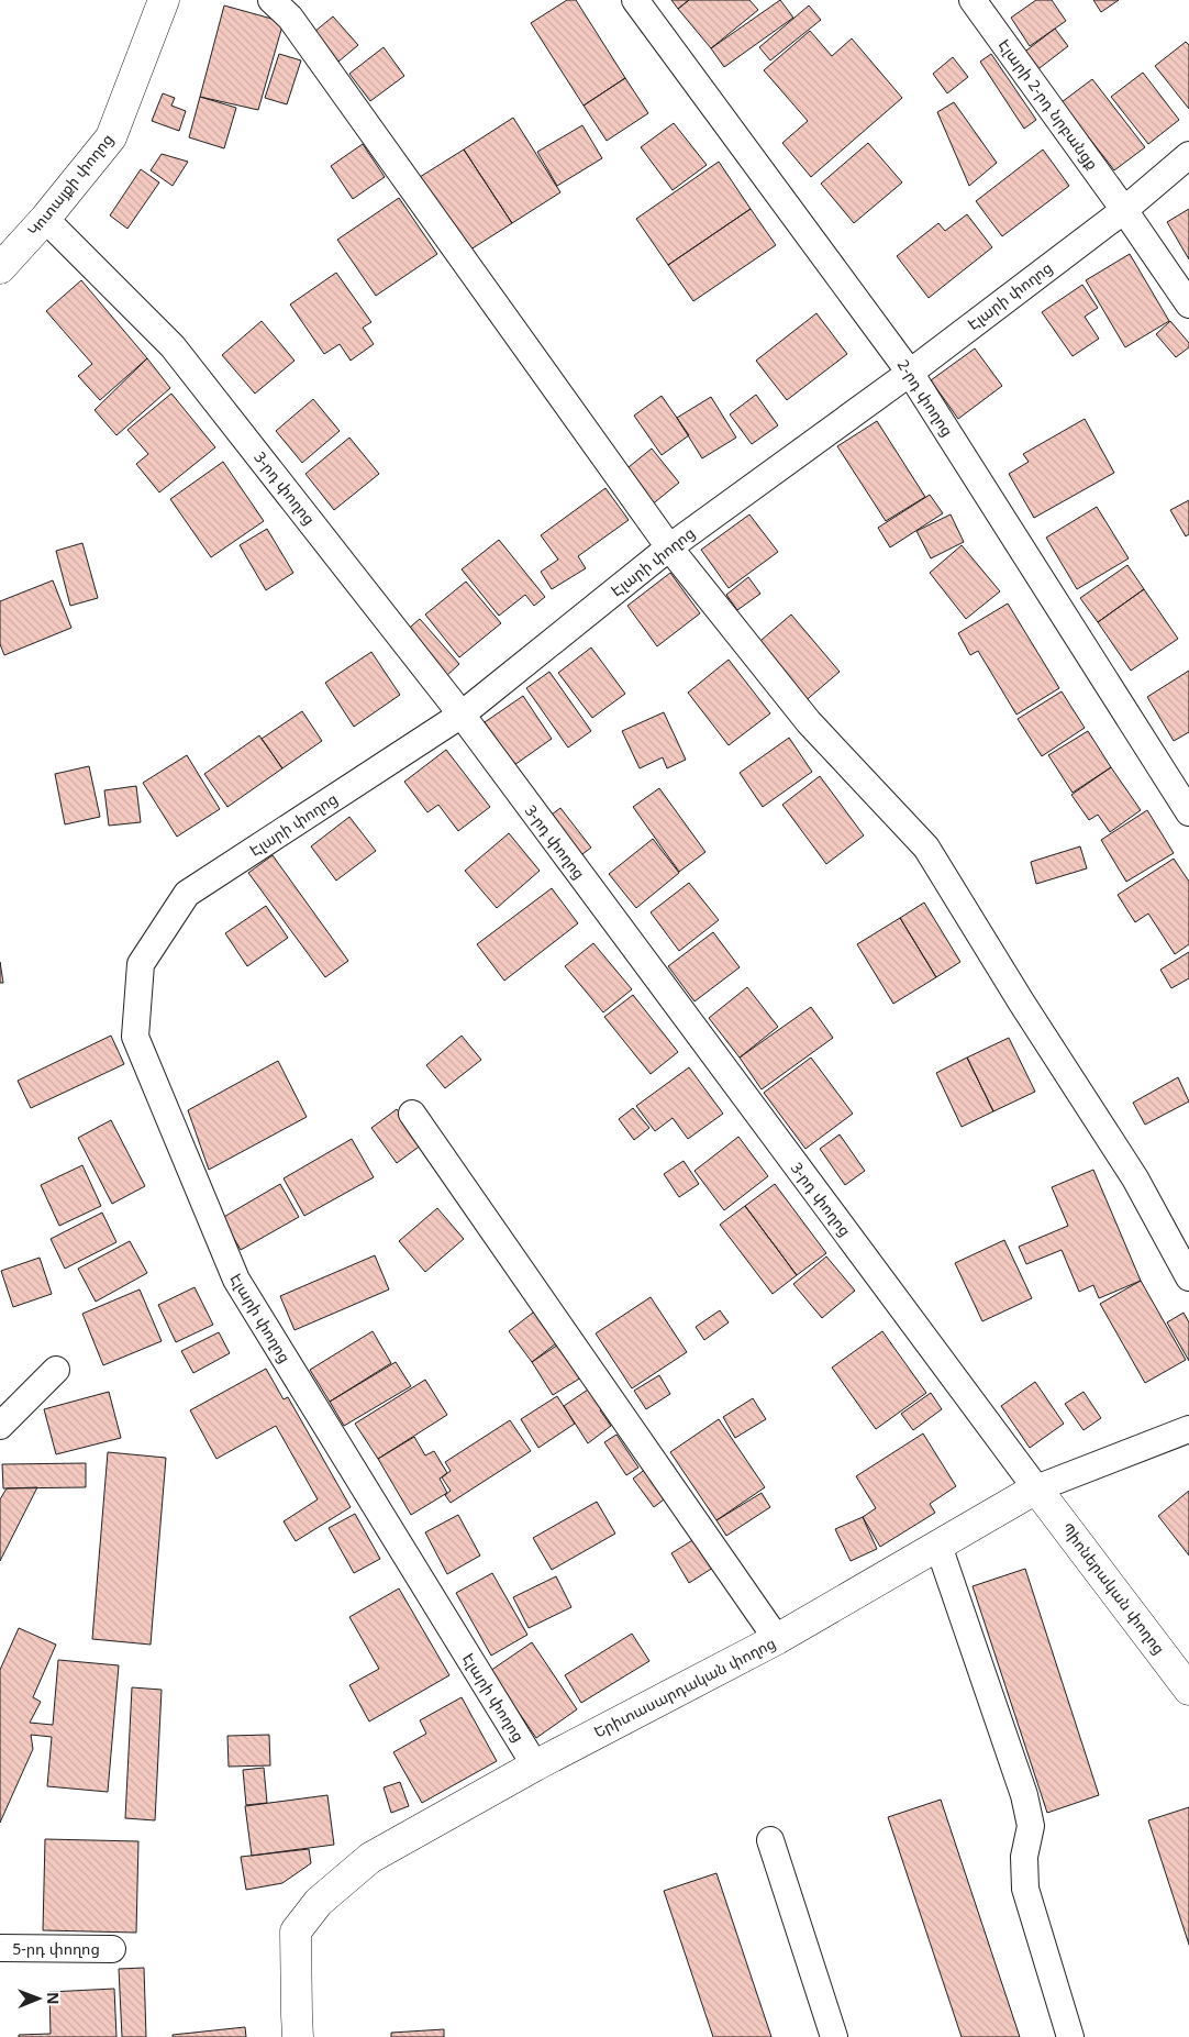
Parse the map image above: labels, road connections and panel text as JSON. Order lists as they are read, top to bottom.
{
  "streets": {
    "street": [
      "Էլարի 2-րդ նրբանցք",
      "Կոտայքի փողոց",
      "Էլարի փողոց",
      "2-րդ փողոց",
      "3-րդ փողոց",
      "Պիոներական փողոց",
      "Երիտասարդական փողոց",
      "5-րդ փողոց"
    ]
  },
  "crossings": [
    ["Էլարի 2-րդ նրբանցք", "Էլարի փողոց"],
    ["Կոտայքի փողոց", "3-րդ փողոց"],
    ["Էլարի փողոց", "2-րդ փողոց"],
    ["Էլարի փողոց", "3-րդ փողոց"],
    ["Էլարի փողոց", "Երիտասարդական փողոց"],
    ["3-րդ փողոց", "Պիոներական փողոց"],
    ["3-րդ փողոց", "Երիտասարդական փողոց"],
    ["Պիոներական փողոց", "Երիտասարդական փողոց"]
  ],
  "north": "right"
}
